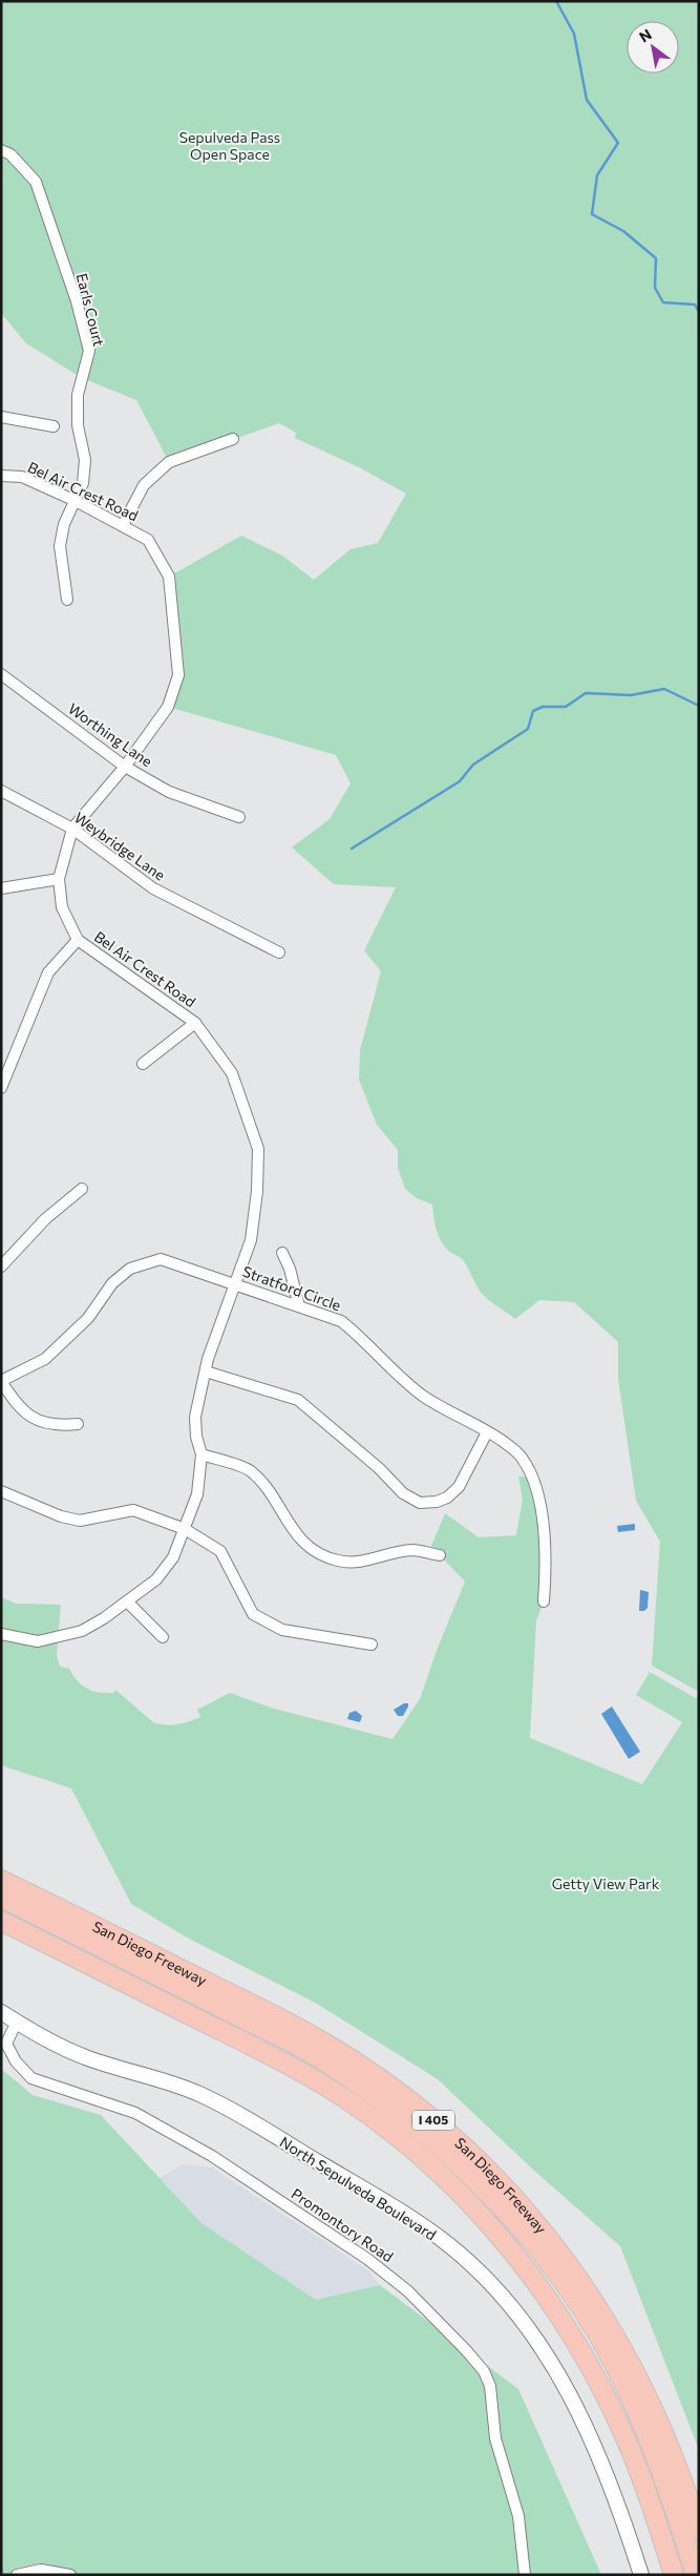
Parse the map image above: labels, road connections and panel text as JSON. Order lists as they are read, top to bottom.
{
  "streets": {
    "highway": ["San Diego Freeway", "I 405"],
    "main road": ["North Sepulveda Boulevard"],
    "street": [
      "Earls Court",
      "Bel Air Crest Road",
      "Worthing Lane",
      "Weybridge Lane",
      "Stratford Circle",
      "Promontory Road"
    ]
  },
  "crossings": [
    ["Earls Court", "Bel Air Crest Road"],
    ["Bel Air Crest Road", "Worthing Lane"],
    ["Bel Air Crest Road", "Weybridge Lane"],
    ["Bel Air Crest Road", "Stratford Circle"],
    ["North Sepulveda Boulevard", "Promontory Road"]
  ],
  "parks": ["Sepulveda Pass Open Space", "Getty View Park"],
  "north": "top left"
}
